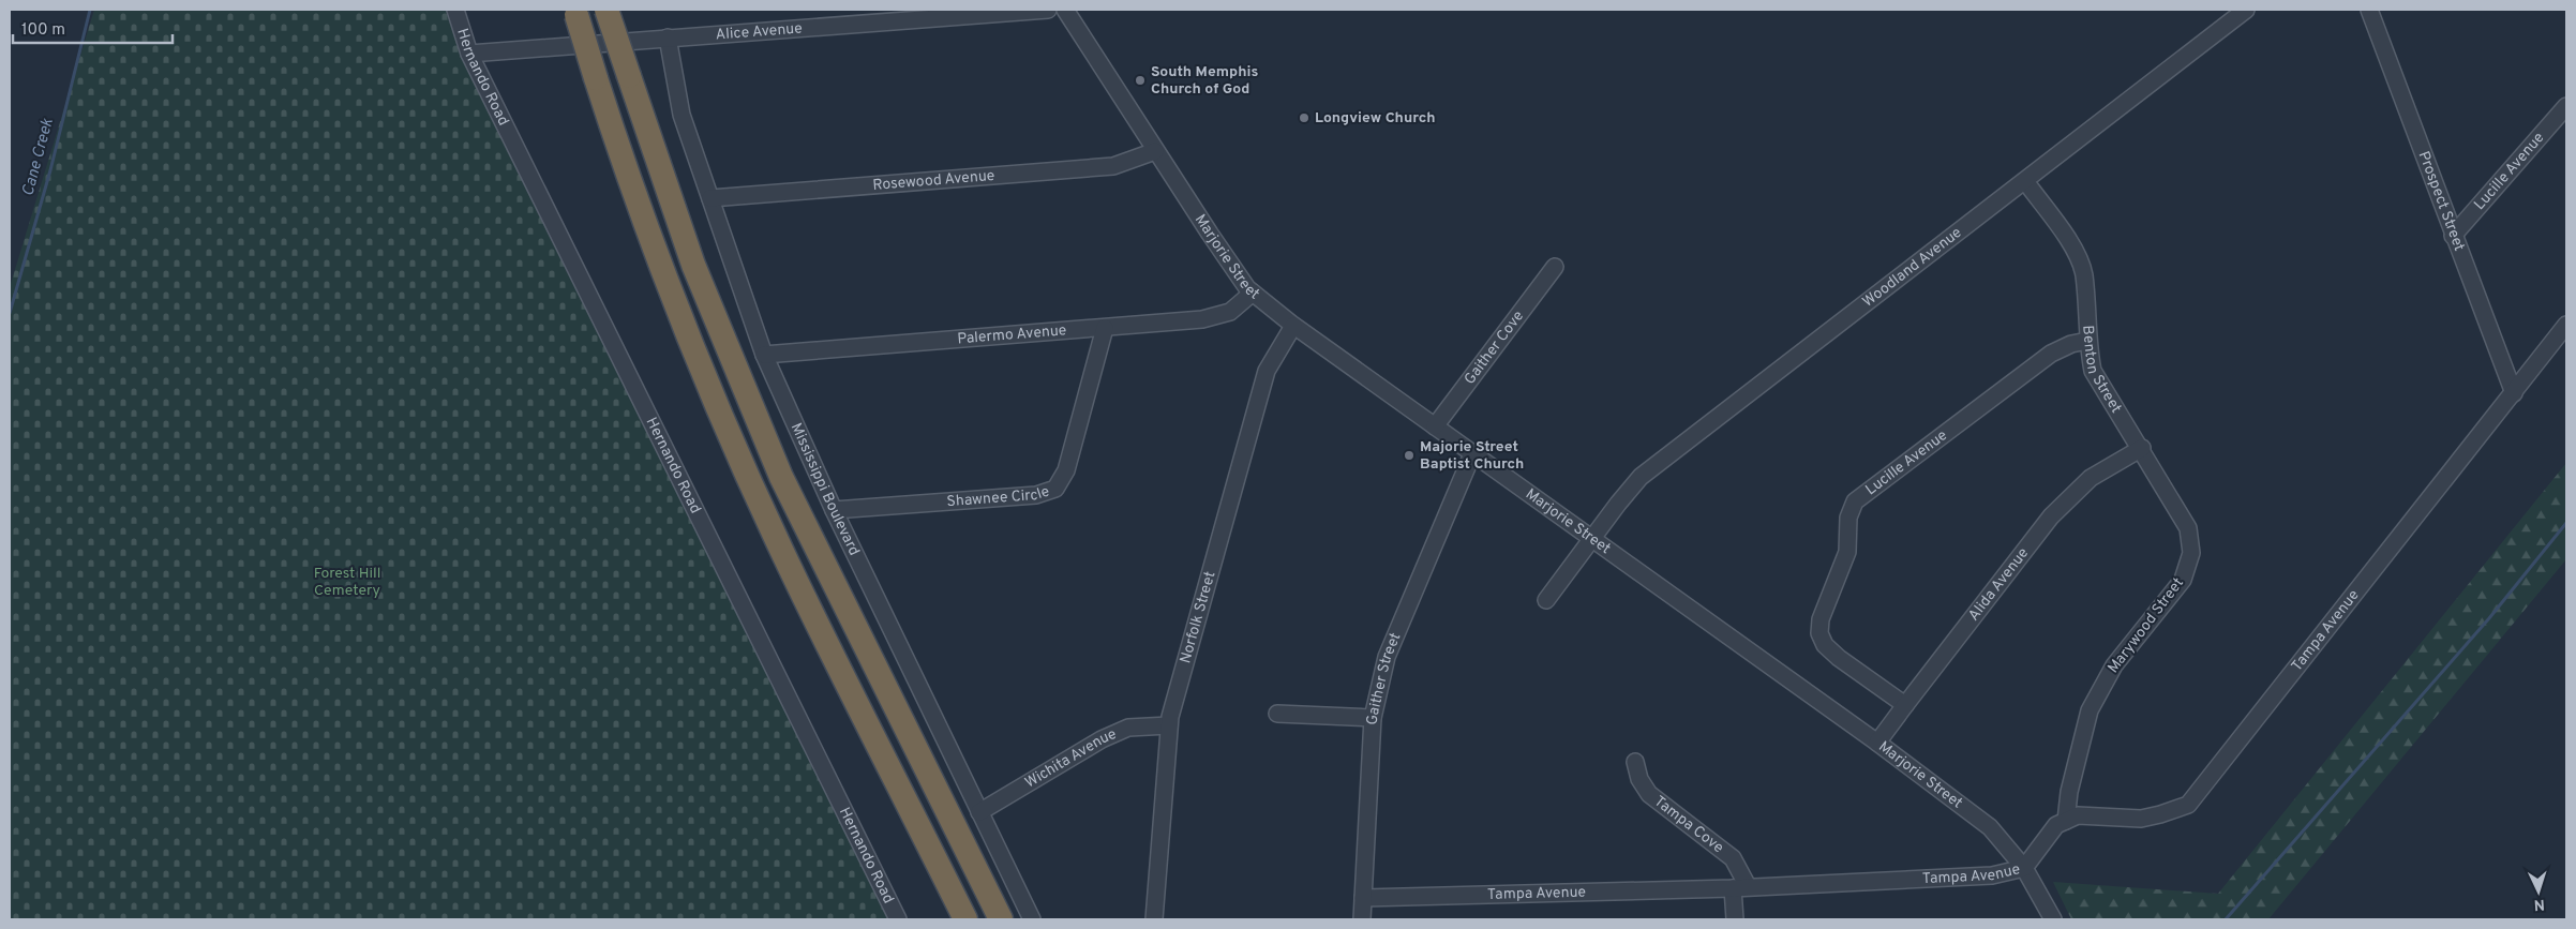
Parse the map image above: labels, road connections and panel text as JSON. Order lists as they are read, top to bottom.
{
  "streets": {
    "street": [
      "Alice Avenue",
      "Hernando Road",
      "Lucille Avenue",
      "Rosewood Avenue",
      "Prospect Street",
      "Marjorie Street",
      "Woodland Avenue",
      "Palermo Avenue",
      "Gaither Cove",
      "Benton Street",
      "Mississippi Boulevard",
      "Shawnee Circle",
      "Alida Avenue",
      "Norfolk Street",
      "Marywood Street",
      "Tampa Avenue",
      "Gaither Street",
      "Wichita Avenue",
      "Tampa Cove"
    ]
  },
  "crossings": [
    ["Alice Avenue", "Hernando Road"],
    ["Alice Avenue", "Mississippi Boulevard"],
    ["Lucille Avenue", "Prospect Street"],
    ["Lucille Avenue", "Benton Street"],
    ["Lucille Avenue", "Alida Avenue"],
    ["Rosewood Avenue", "Marjorie Street"],
    ["Rosewood Avenue", "Mississippi Boulevard"],
    ["Prospect Street", "Tampa Avenue"],
    ["Marjorie Street", "Woodland Avenue"],
    ["Marjorie Street", "Palermo Avenue"],
    ["Marjorie Street", "Gaither Cove"],
    ["Marjorie Street", "Alida Avenue"],
    ["Marjorie Street", "Norfolk Street"],
    ["Marjorie Street", "Tampa Avenue"],
    ["Marjorie Street", "Gaither Street"],
    ["Woodland Avenue", "Benton Street"],
    ["Palermo Avenue", "Mississippi Boulevard"],
    ["Palermo Avenue", "Shawnee Circle"],
    ["Benton Street", "Alida Avenue"],
    ["Benton Street", "Marywood Street"],
    ["Mississippi Boulevard", "Shawnee Circle"],
    ["Mississippi Boulevard", "Wichita Avenue"],
    ["Norfolk Street", "Wichita Avenue"],
    ["Marywood Street", "Tampa Avenue"],
    ["Tampa Avenue", "Gaither Street"],
    ["Tampa Avenue", "Tampa Cove"]
  ],
  "water": ["Cane Creek"],
  "parks": ["Forest Hill Cemetery"],
  "places": ["South Memphis Church of God", "Longview Church", "Majorie Street Baptist Church"],
  "scale_bar": "100 m",
  "north": "bottom"
}
